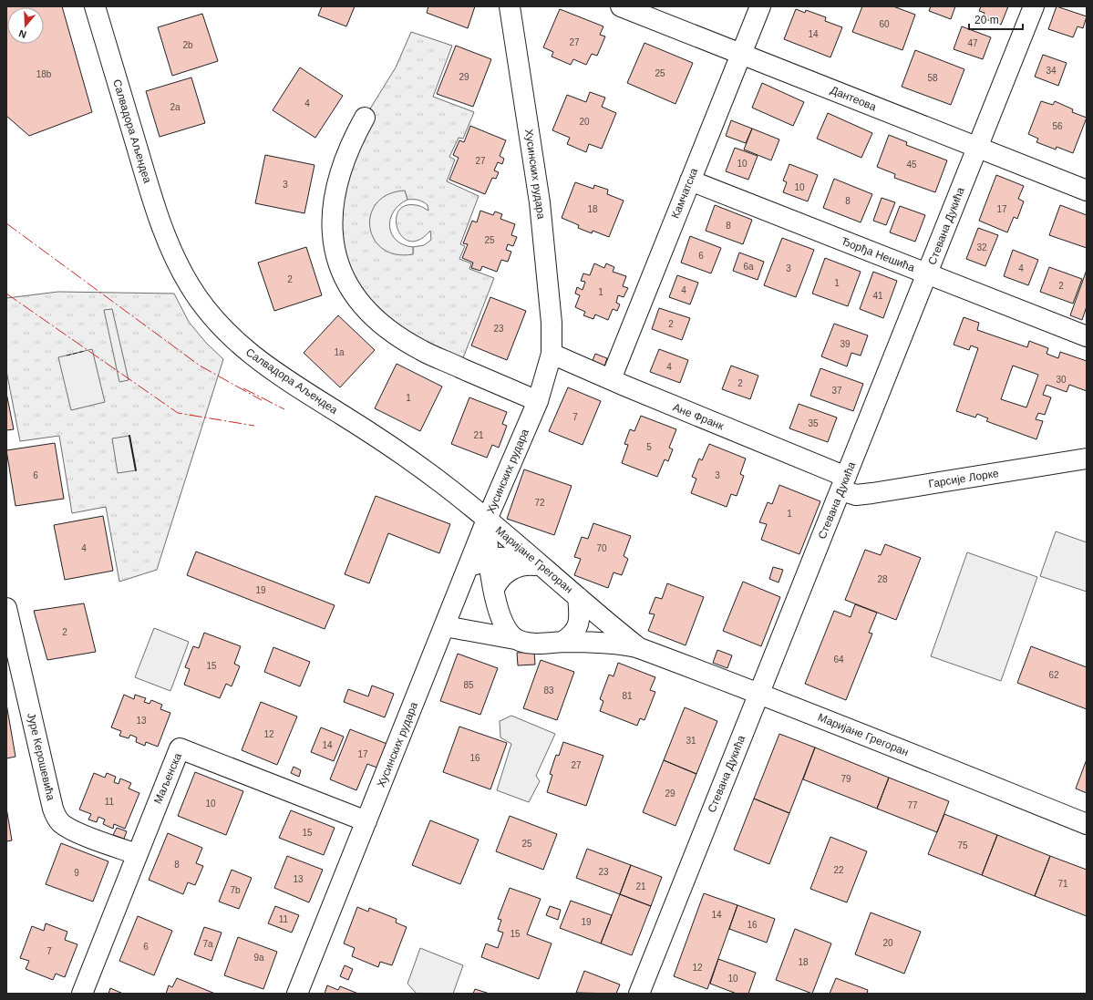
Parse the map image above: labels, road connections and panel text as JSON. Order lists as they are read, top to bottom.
{
  "streets": {
    "street": [
      "Дантеова",
      "Салвадора Аљендеа",
      "Хусинских рудара",
      "Камчатска",
      "Стевана Дукића",
      "Ђорђа Нешића",
      "Ане Франк",
      "Гарсије Лорке",
      "Маријане Грегоран",
      "Јуре Керошевића",
      "Маљенска"
    ]
  },
  "crossings": [
    ["Дантеова", "Камчатска"],
    ["Дантеова", "Стевана Дукића"],
    ["Салвадора Аљендеа", "Хусинских рудара"],
    ["Салвадора Аљендеа", "Маријане Грегоран"],
    ["Хусинских рудара", "Ане Франк"],
    ["Хусинских рудара", "Маријане Грегоран"],
    ["Хусинских рудара", "Маљенска"],
    ["Камчатска", "Ђорђа Нешића"],
    ["Камчатска", "Ане Франк"],
    ["Стевана Дукића", "Ђорђа Нешића"],
    ["Стевана Дукића", "Ане Франк"],
    ["Стевана Дукића", "Гарсије Лорке"],
    ["Стевана Дукића", "Маријане Грегоран"],
    ["Ане Франк", "Гарсије Лорке"],
    ["Јуре Керошевића", "Маљенска"]
  ],
  "house_numbers": [
    "60",
    "14",
    "27",
    "47",
    "2b",
    "34",
    "25",
    "18b",
    "29",
    "58",
    "4",
    "2a",
    "20",
    "56",
    "27",
    "10",
    "45",
    "3",
    "10",
    "8",
    "18",
    "17",
    "8",
    "25",
    "32",
    "6",
    "6a",
    "3",
    "4",
    "2",
    "1",
    "2",
    "4",
    "1",
    "41",
    "2",
    "23",
    "39",
    "1a",
    "4",
    "30",
    "2",
    "37",
    "1",
    "7",
    "35",
    "21",
    "5",
    "6",
    "3",
    "72",
    "1",
    "4",
    "70",
    "28",
    "19",
    "2",
    "64",
    "15",
    "62",
    "85",
    "83",
    "81",
    "13",
    "12",
    "31",
    "14",
    "17",
    "16",
    "27",
    "79",
    "29",
    "11",
    "10",
    "77",
    "15",
    "25",
    "75",
    "8",
    "22",
    "23",
    "9",
    "13",
    "71",
    "21",
    "7b",
    "14",
    "11",
    "19",
    "16",
    "15",
    "20",
    "7a",
    "6",
    "7",
    "9a",
    "18",
    "12",
    "10"
  ],
  "scale_bar": "20 m",
  "north": "bottom"
}
